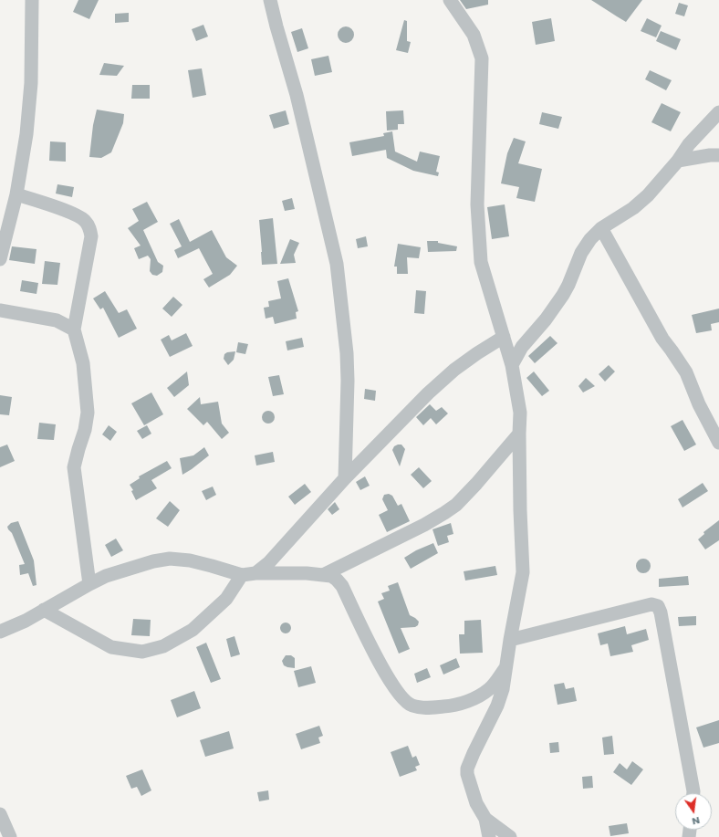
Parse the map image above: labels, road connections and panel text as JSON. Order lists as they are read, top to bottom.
{
  "north": "bottom"
}
